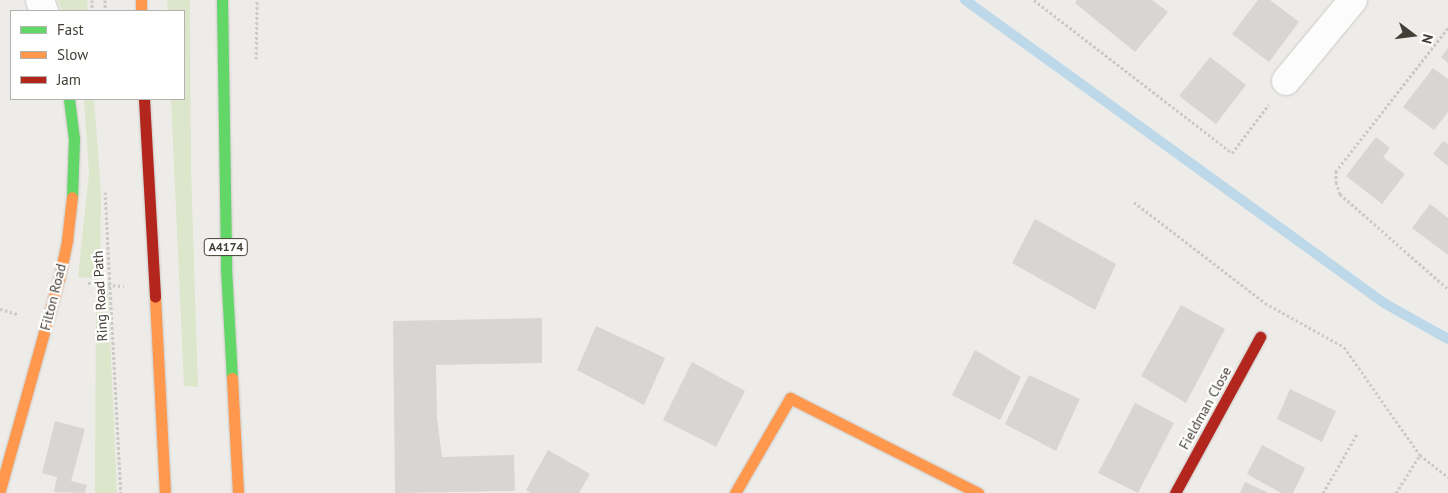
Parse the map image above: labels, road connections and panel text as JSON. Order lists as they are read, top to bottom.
{
  "streets": {
    "street": ["A4174", "Filton Road", "Fieldman Close"],
    "path": ["Ring Road Path"]
  },
  "legend": ["Fast", "Slow", "Jam"],
  "north": "right"
}
